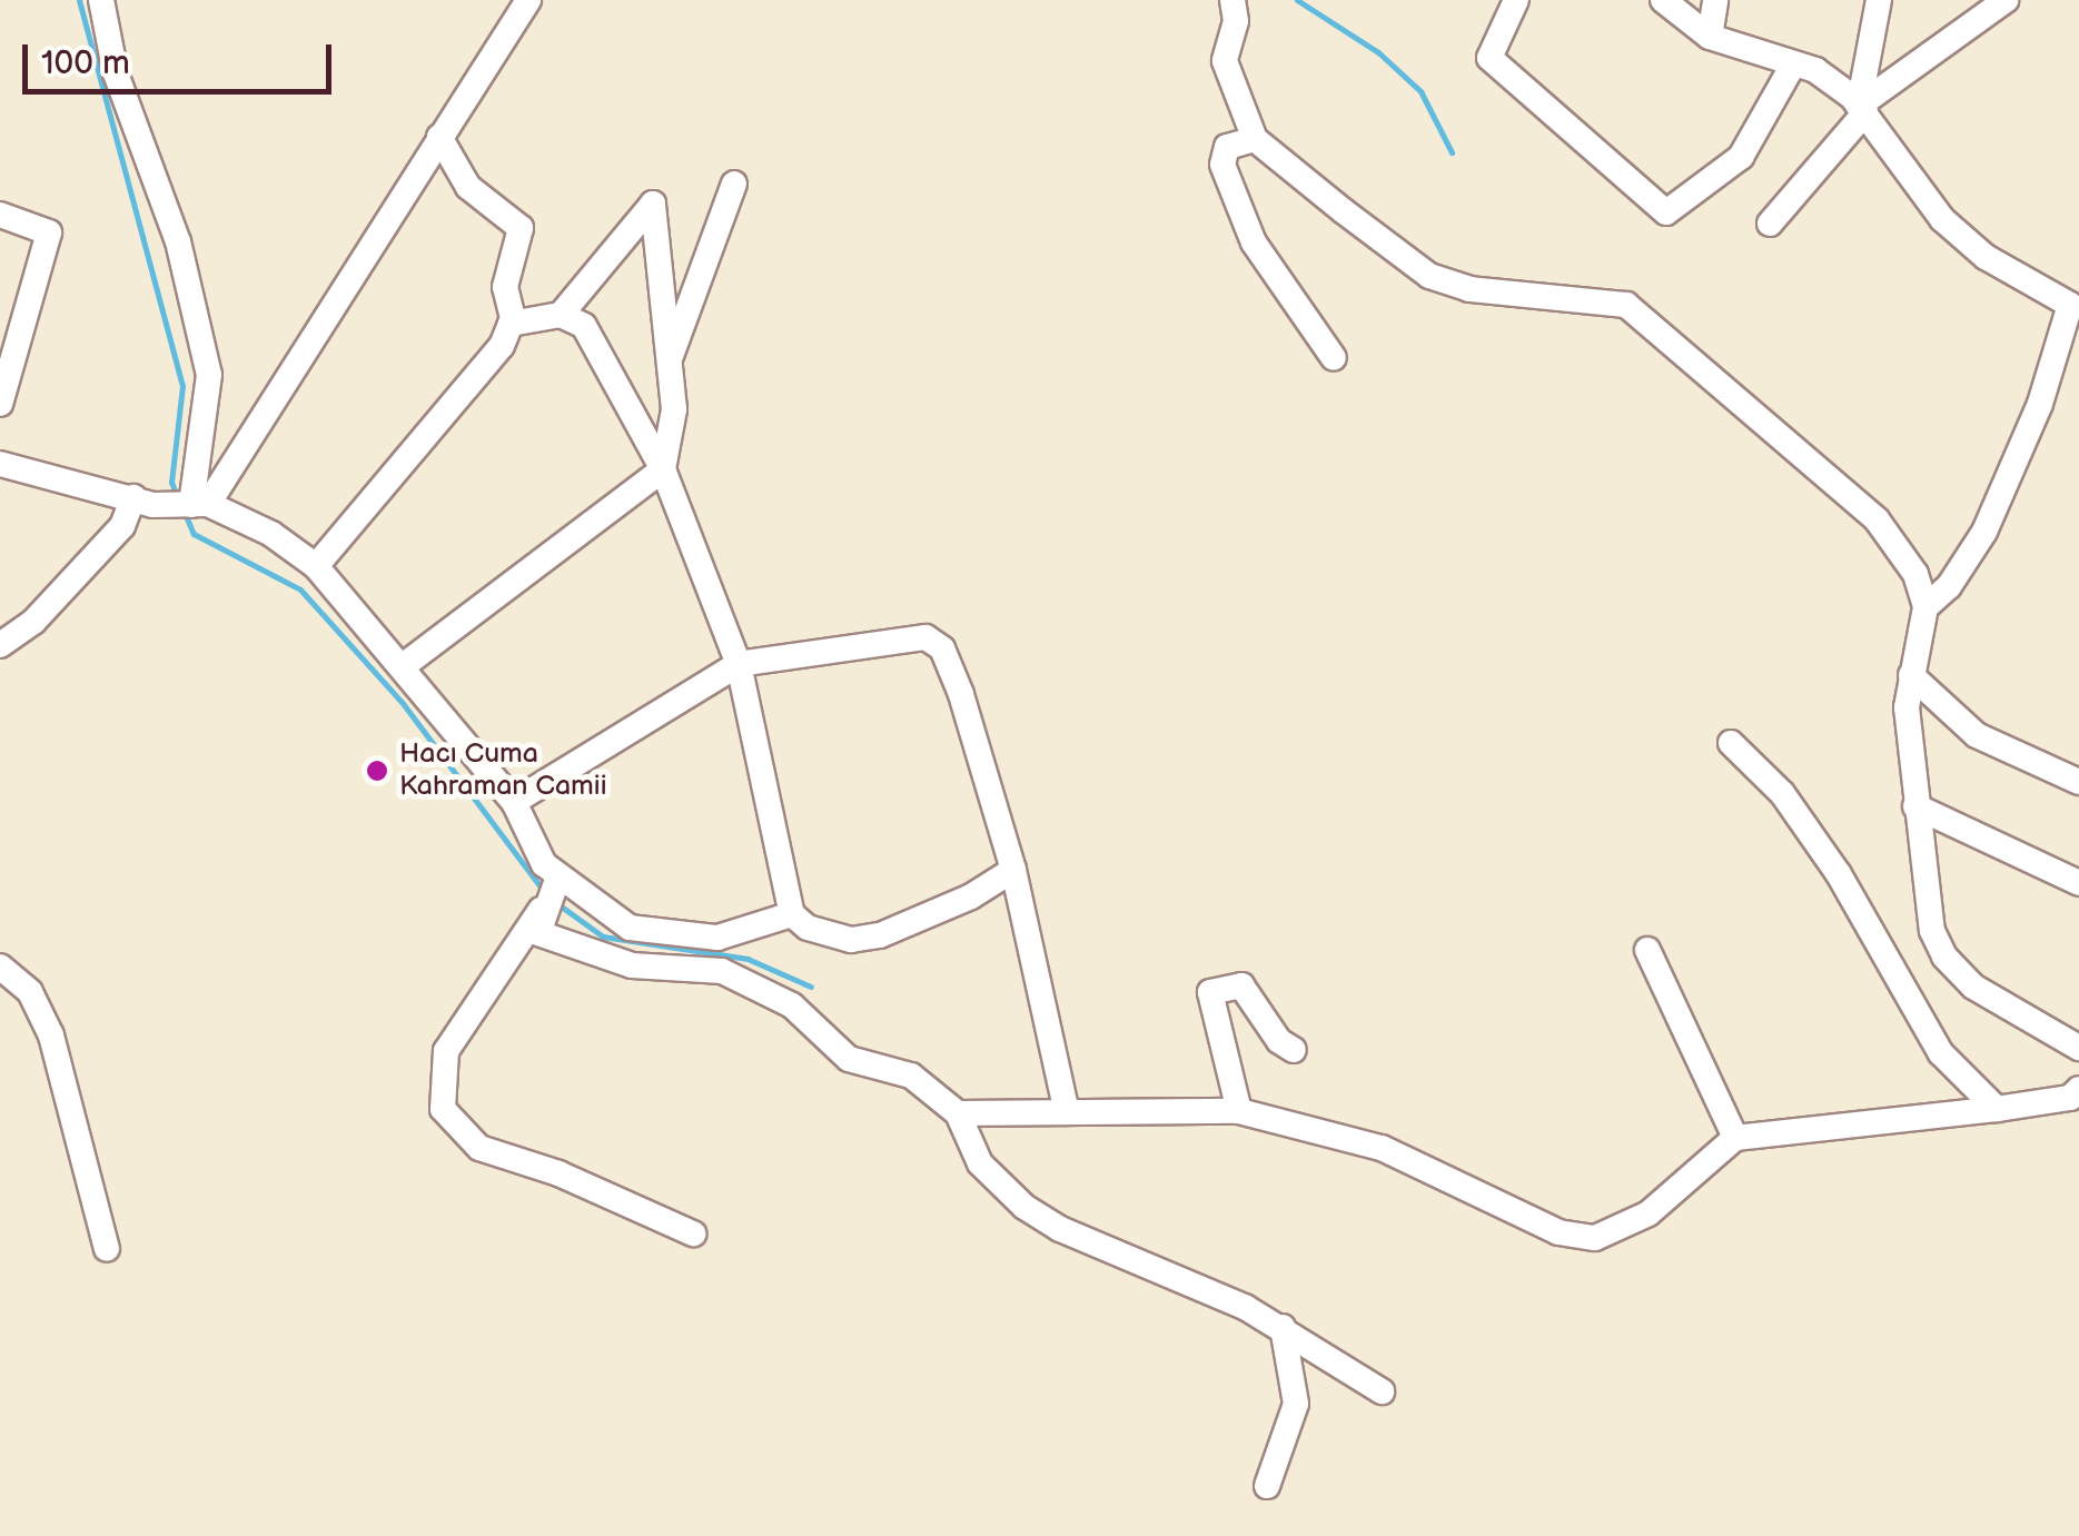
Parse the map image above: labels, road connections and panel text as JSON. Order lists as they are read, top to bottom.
{
  "places": ["Hacı Cuma Kahraman Camii"],
  "scale_bar": "100 m"
}
